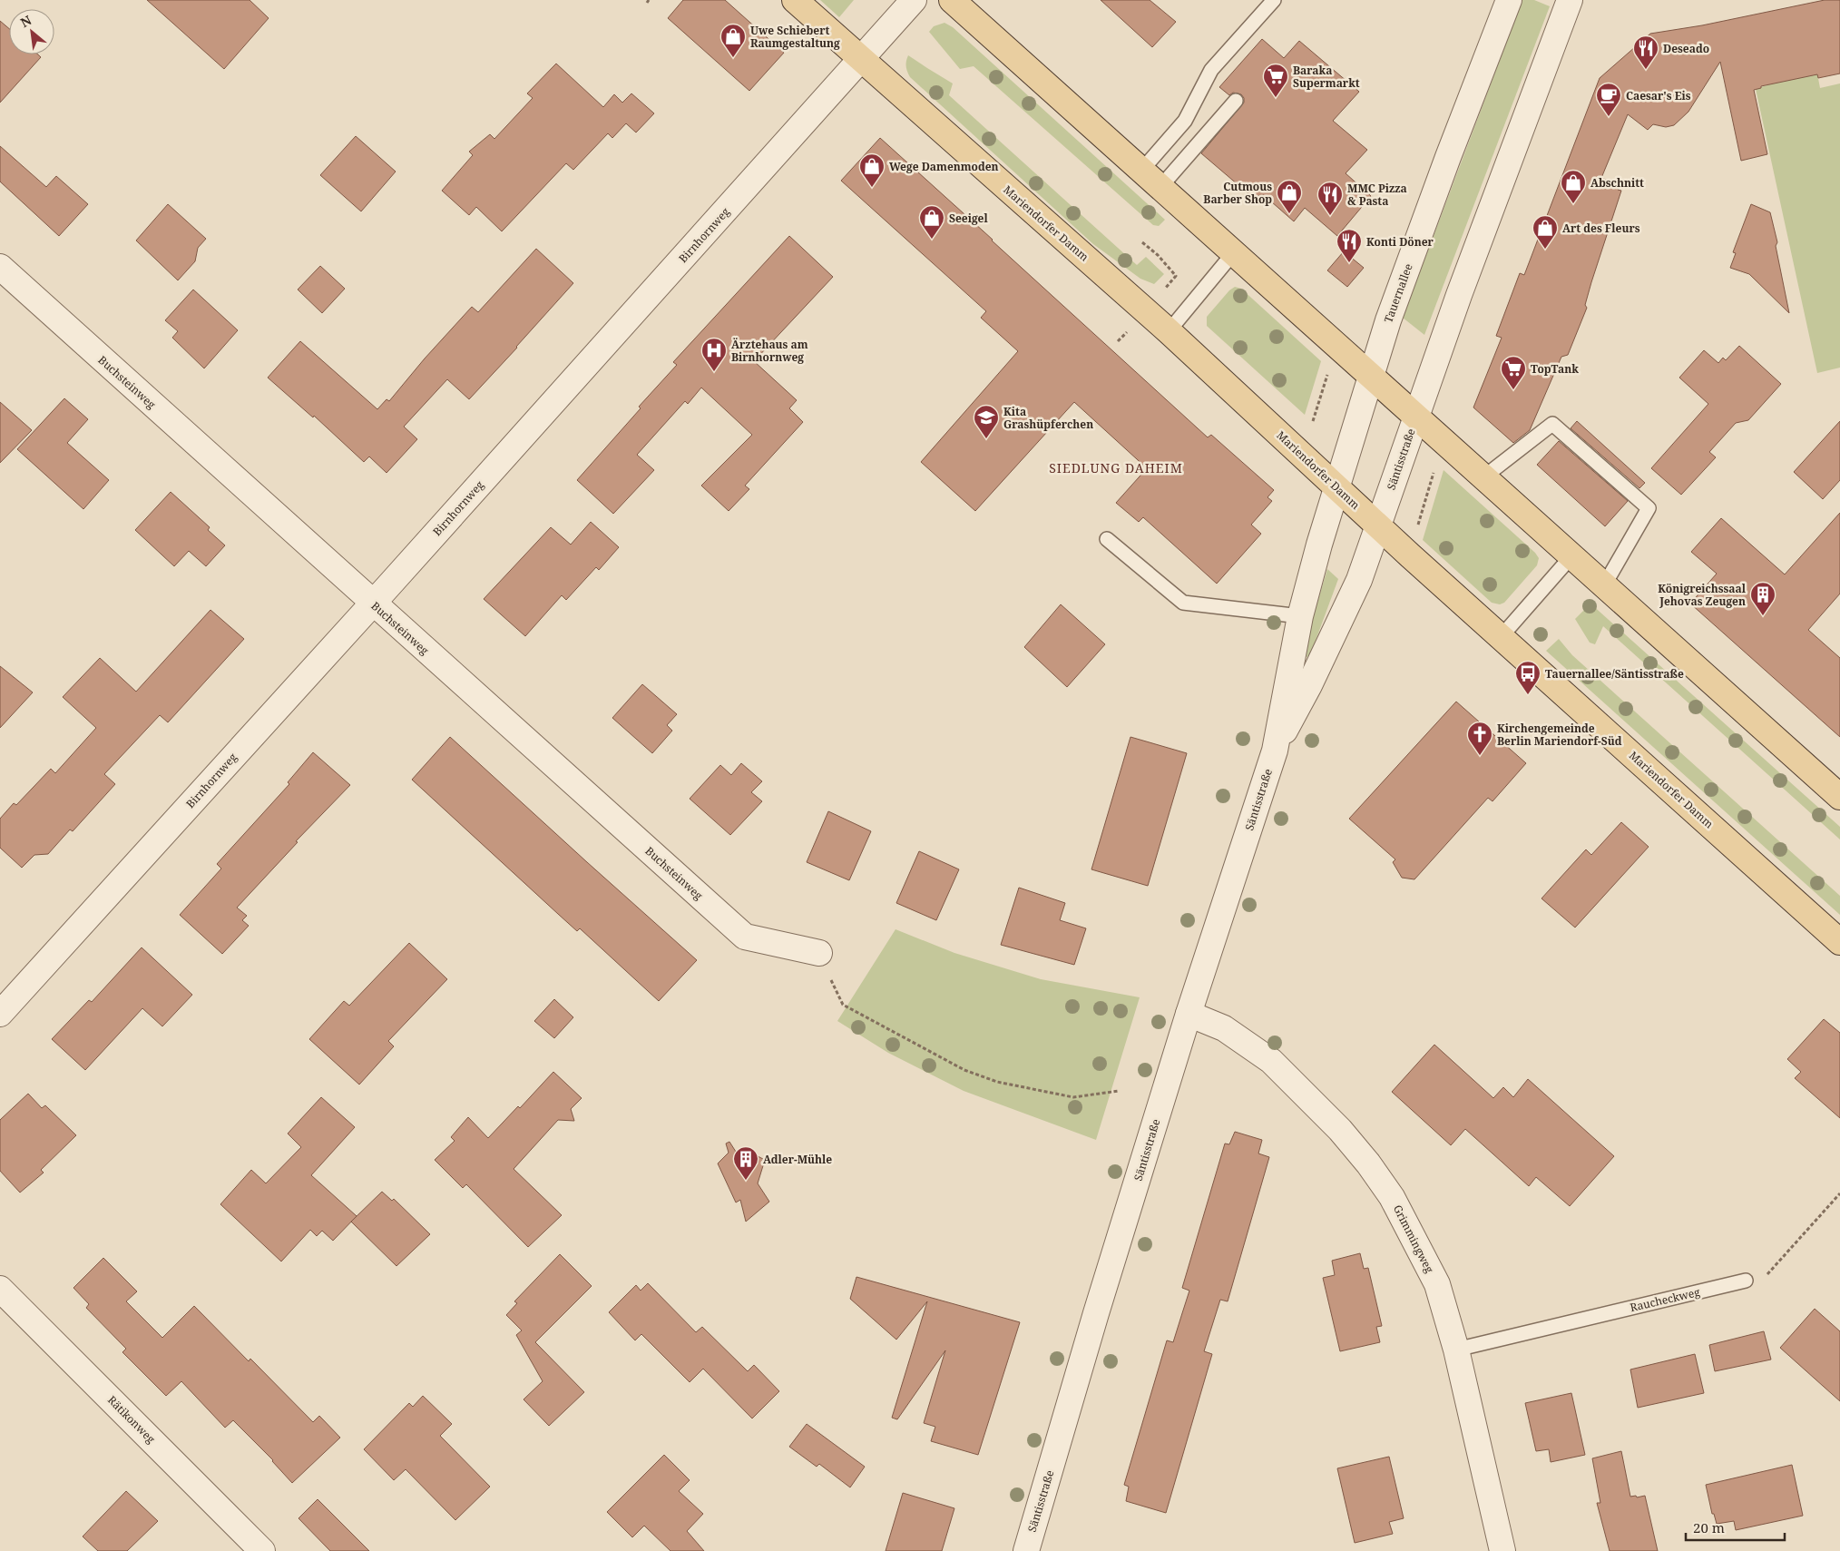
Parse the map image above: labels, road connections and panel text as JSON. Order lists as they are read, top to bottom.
{
  "streets": {
    "main road": ["Mariendorfer Damm"],
    "street": [
      "Birnhornweg",
      "Tauernallee",
      "Buchsteinweg",
      "Säntisstraße",
      "Grimmingweg",
      "Rätikonweg"
    ],
    "lane": ["Raucheckweg"]
  },
  "crossings": [
    ["Mariendorfer Damm", "Birnhornweg"],
    ["Mariendorfer Damm", "Tauernallee"],
    ["Mariendorfer Damm", "Säntisstraße"],
    ["Birnhornweg", "Buchsteinweg"],
    ["Tauernallee", "Säntisstraße"],
    ["Säntisstraße", "Grimmingweg"],
    ["Grimmingweg", "Raucheckweg"]
  ],
  "districts": ["SIEDLUNG DAHEIM"],
  "places": {
    "shop": [
      "Uwe Schiebert Raumgestaltung",
      "Wege Damenmoden",
      "Abschnitt",
      "Cutmous Barber Shop",
      "Seeigel",
      "Art des Fleurs"
    ],
    "restaurant": ["Deseado", "MMC Pizza & Pasta", "Konti Döner"],
    "supermarket": ["Baraka Supermarkt", "TopTank"],
    "cafe": ["Caesar's Eis"],
    "hospital": ["Ärztehaus am Birnhornweg"],
    "school or university": ["Kita Grashüpferchen"],
    "building": ["Königreichssaal Jehovas Zeugen", "Adler-Mühle"],
    "bus stop": ["Tauernallee/Säntisstraße"],
    "church": ["Kirchengemeinde Berlin Mariendorf-Süd"]
  },
  "scale_bar": "20 m",
  "north": "top left"
}
